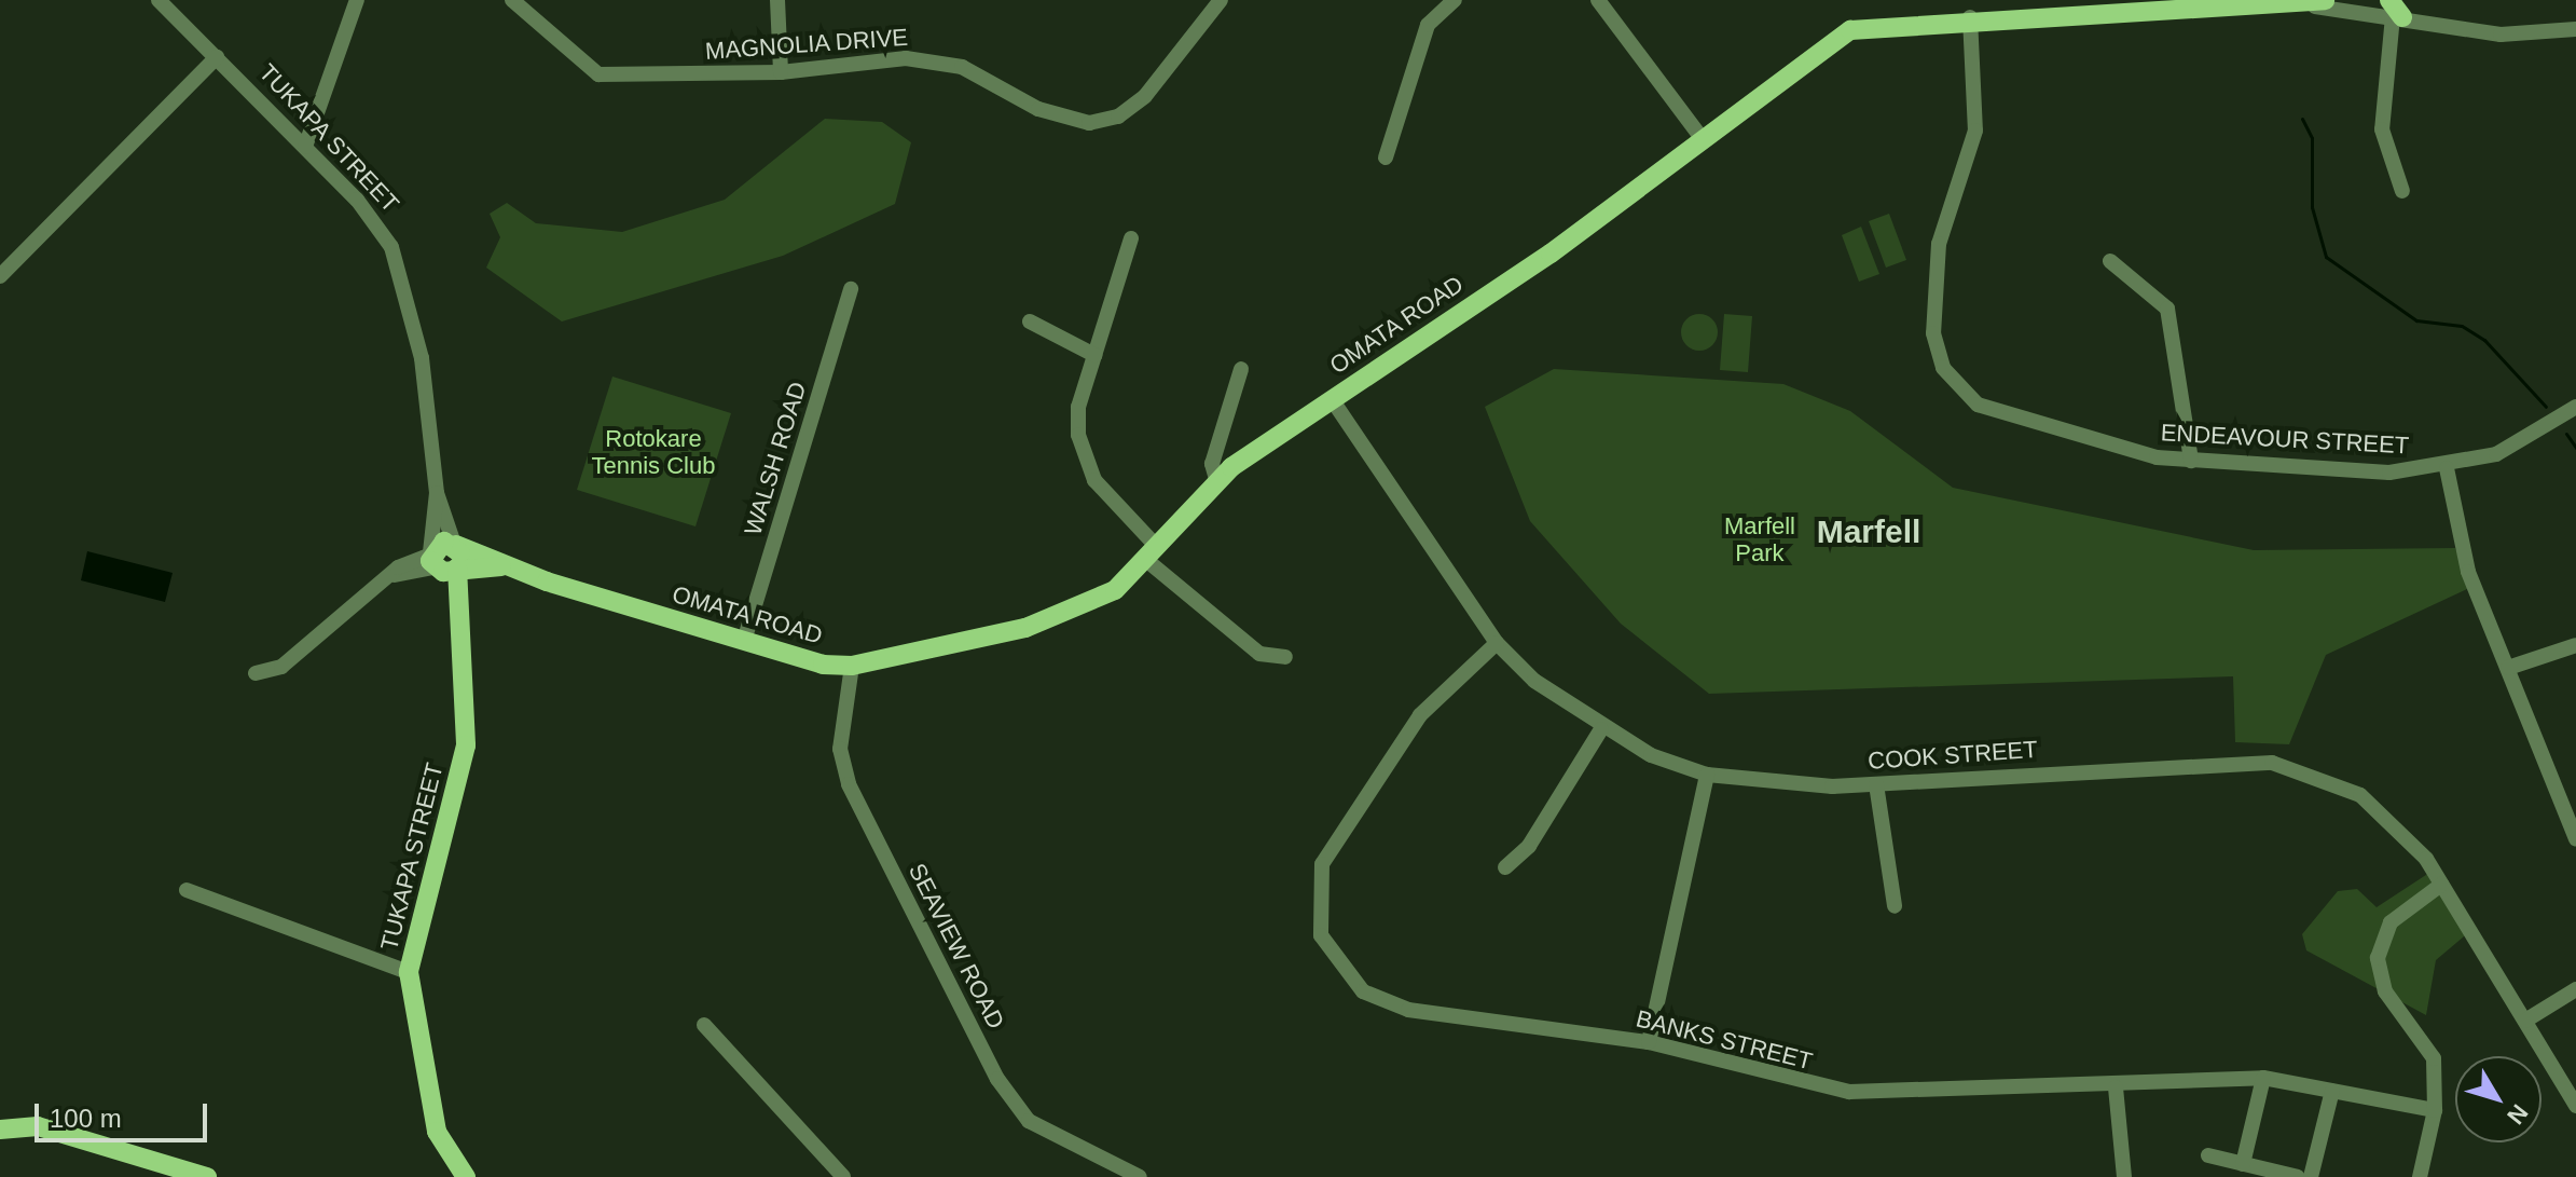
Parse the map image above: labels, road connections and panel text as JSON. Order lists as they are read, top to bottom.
{
  "streets": {
    "main road": ["TUKAPA STREET", "OMATA ROAD"],
    "street": [
      "MAGNOLIA DRIVE",
      "ENDEAVOUR STREET",
      "WALSH ROAD",
      "COOK STREET",
      "SEAVIEW ROAD",
      "BANKS STREET"
    ]
  },
  "crossings": [
    ["TUKAPA STREET", "OMATA ROAD"],
    ["OMATA ROAD", "ENDEAVOUR STREET"],
    ["OMATA ROAD", "WALSH ROAD"],
    ["OMATA ROAD", "COOK STREET"],
    ["OMATA ROAD", "SEAVIEW ROAD"],
    ["COOK STREET", "BANKS STREET"]
  ],
  "districts": ["Marfell"],
  "parks": ["Rotokare Tennis Club", "Marfell Park"],
  "scale_bar": "100 m",
  "north": "bottom right"
}
